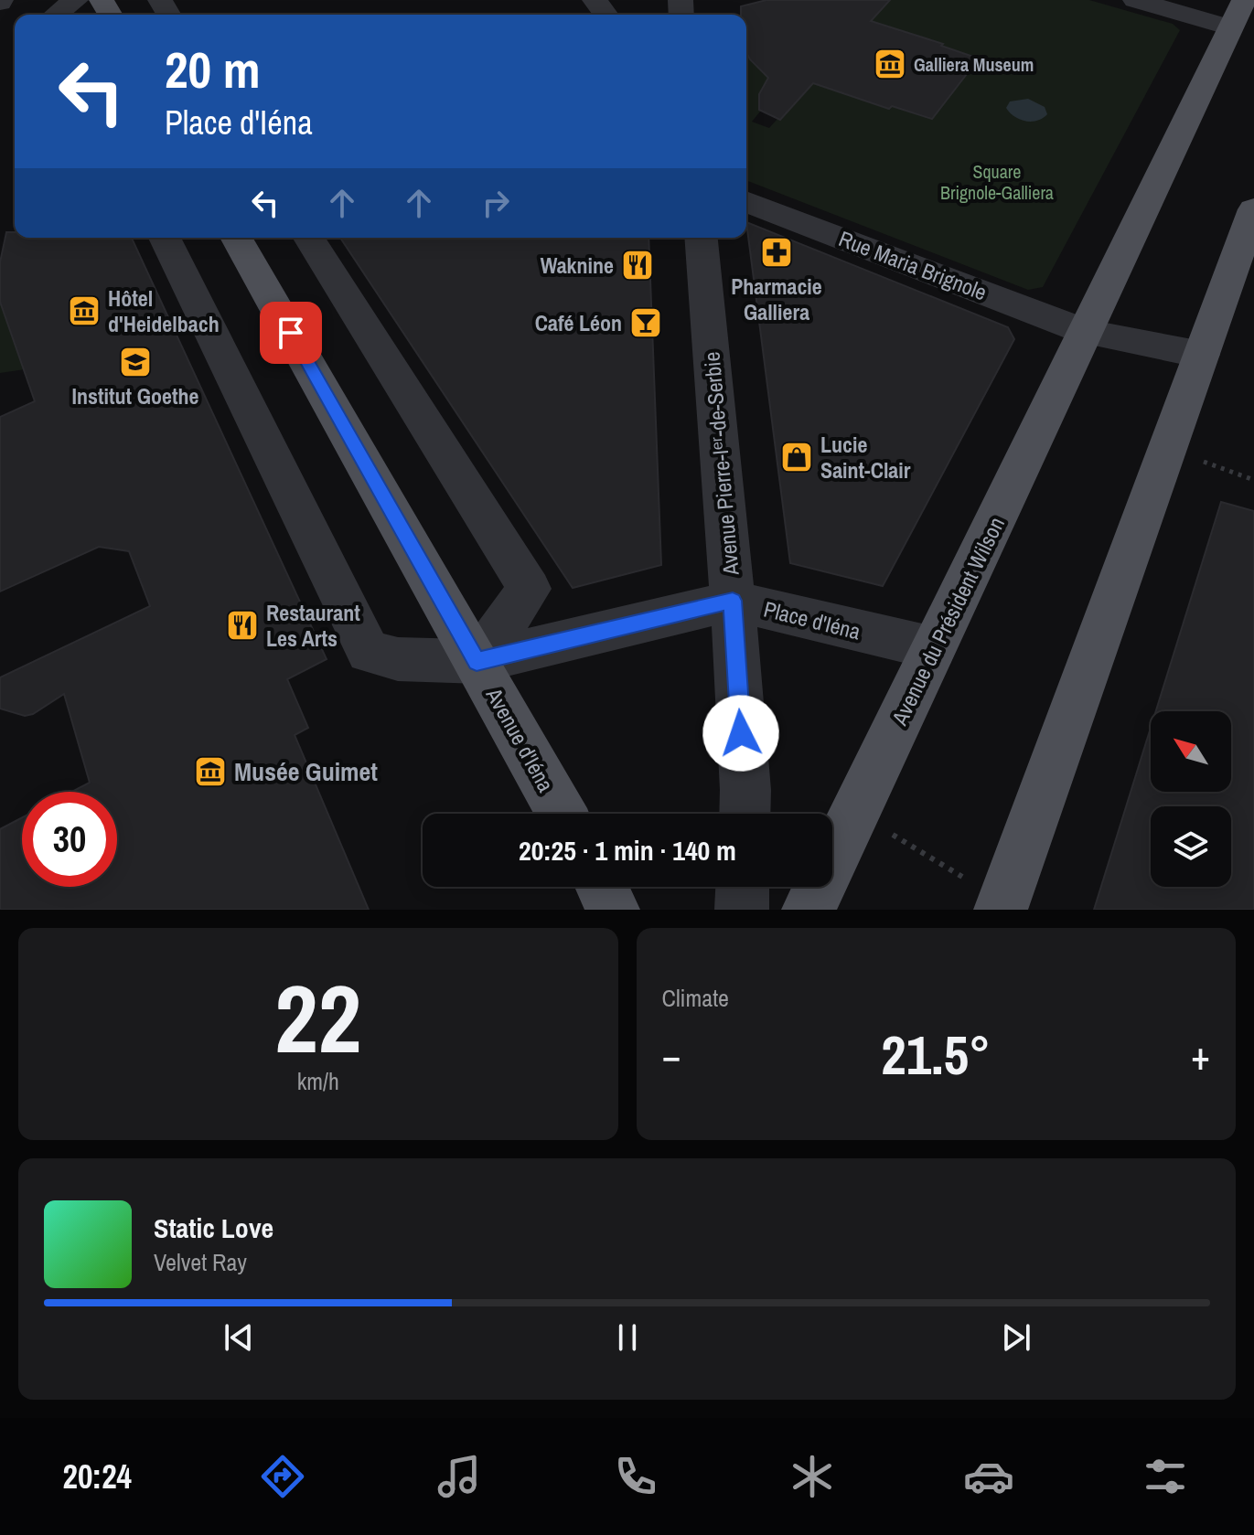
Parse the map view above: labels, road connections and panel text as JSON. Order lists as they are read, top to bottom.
{
  "streets": {
    "main road": ["Avenue du Président Wilson", "Avenue d'Iéna"],
    "street": ["Rue Maria Brignole", "Avenue Pierre-Iᵉʳ-de-Serbie", "Place d'Iéna"]
  },
  "crossings": [
    ["Rue Maria Brignole", "Avenue du Président Wilson"],
    ["Avenue Pierre-Iᵉʳ-de-Serbie", "Place d'Iéna"],
    ["Place d'Iéna", "Avenue du Président Wilson"],
    ["Place d'Iéna", "Avenue d'Iéna"]
  ],
  "parks": ["Square Brignole-Galliera"],
  "places": {
    "museum": ["Galliera Museum", "Hôtel d'Heidelbach", "Musée Guimet"],
    "pharmacy": ["Pharmacie Galliera"],
    "restaurant": ["Waknine", "Restaurant Les Arts"],
    "bar": ["Café Léon"],
    "school or university": ["Institut Goethe"],
    "shop": ["Lucie Saint-Clair"]
  },
  "north": "top left",
  "page": {
    "turn": ["20 m", "Place d'Iéna"],
    "limit": "30",
    "trip": "20:25 · 1 min · 140 m",
    "tile": [
      ["22", "km/h"],
      "Climate"
    ],
    "heat": ["−", "21.5°", "+"],
    "song": ["Static Love", "Velvet Ray"],
    "tabs": "20:24"
  }
}
